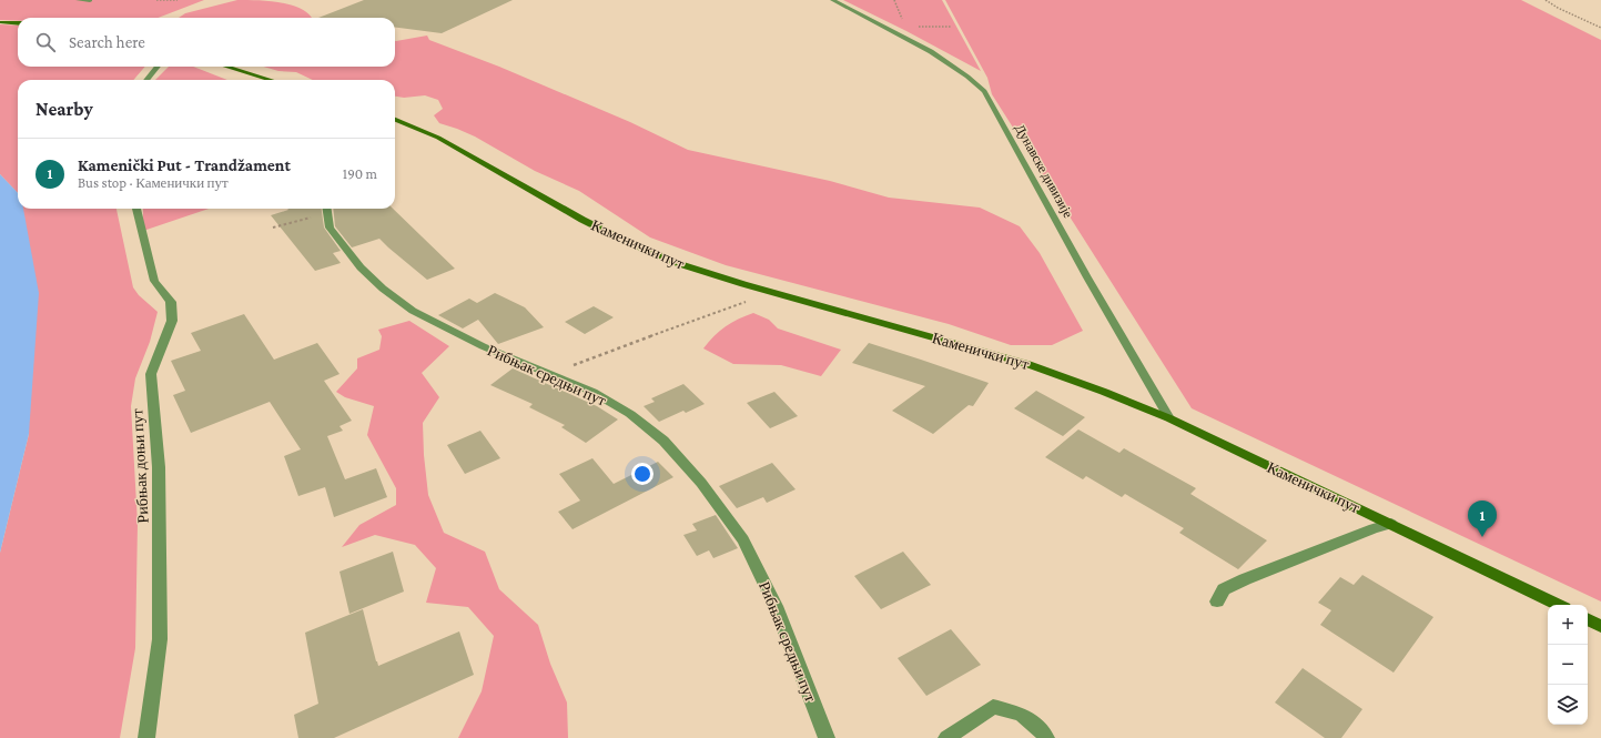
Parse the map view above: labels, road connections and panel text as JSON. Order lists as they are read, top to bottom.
{
  "streets": {
    "main road": ["Каменички пут"],
    "street": ["Дунавске дивизије", "Рибњак средњи пут", "Рибњак доњи пут"]
  },
  "crossings": [
    ["Дунавске дивизије", "Каменички пут"]
  ],
  "page": {
    "search": "Search here",
    "heading": "Nearby",
    "list": [
      {
        "mark": "1",
        "name": "Kamenički Put - Trandžament",
        "note": "Bus stop · Каменички пут",
        "value": "190 m"
      }
    ],
    "pins": "1",
    "map_buttons": ["+", "−"]
  }
}
